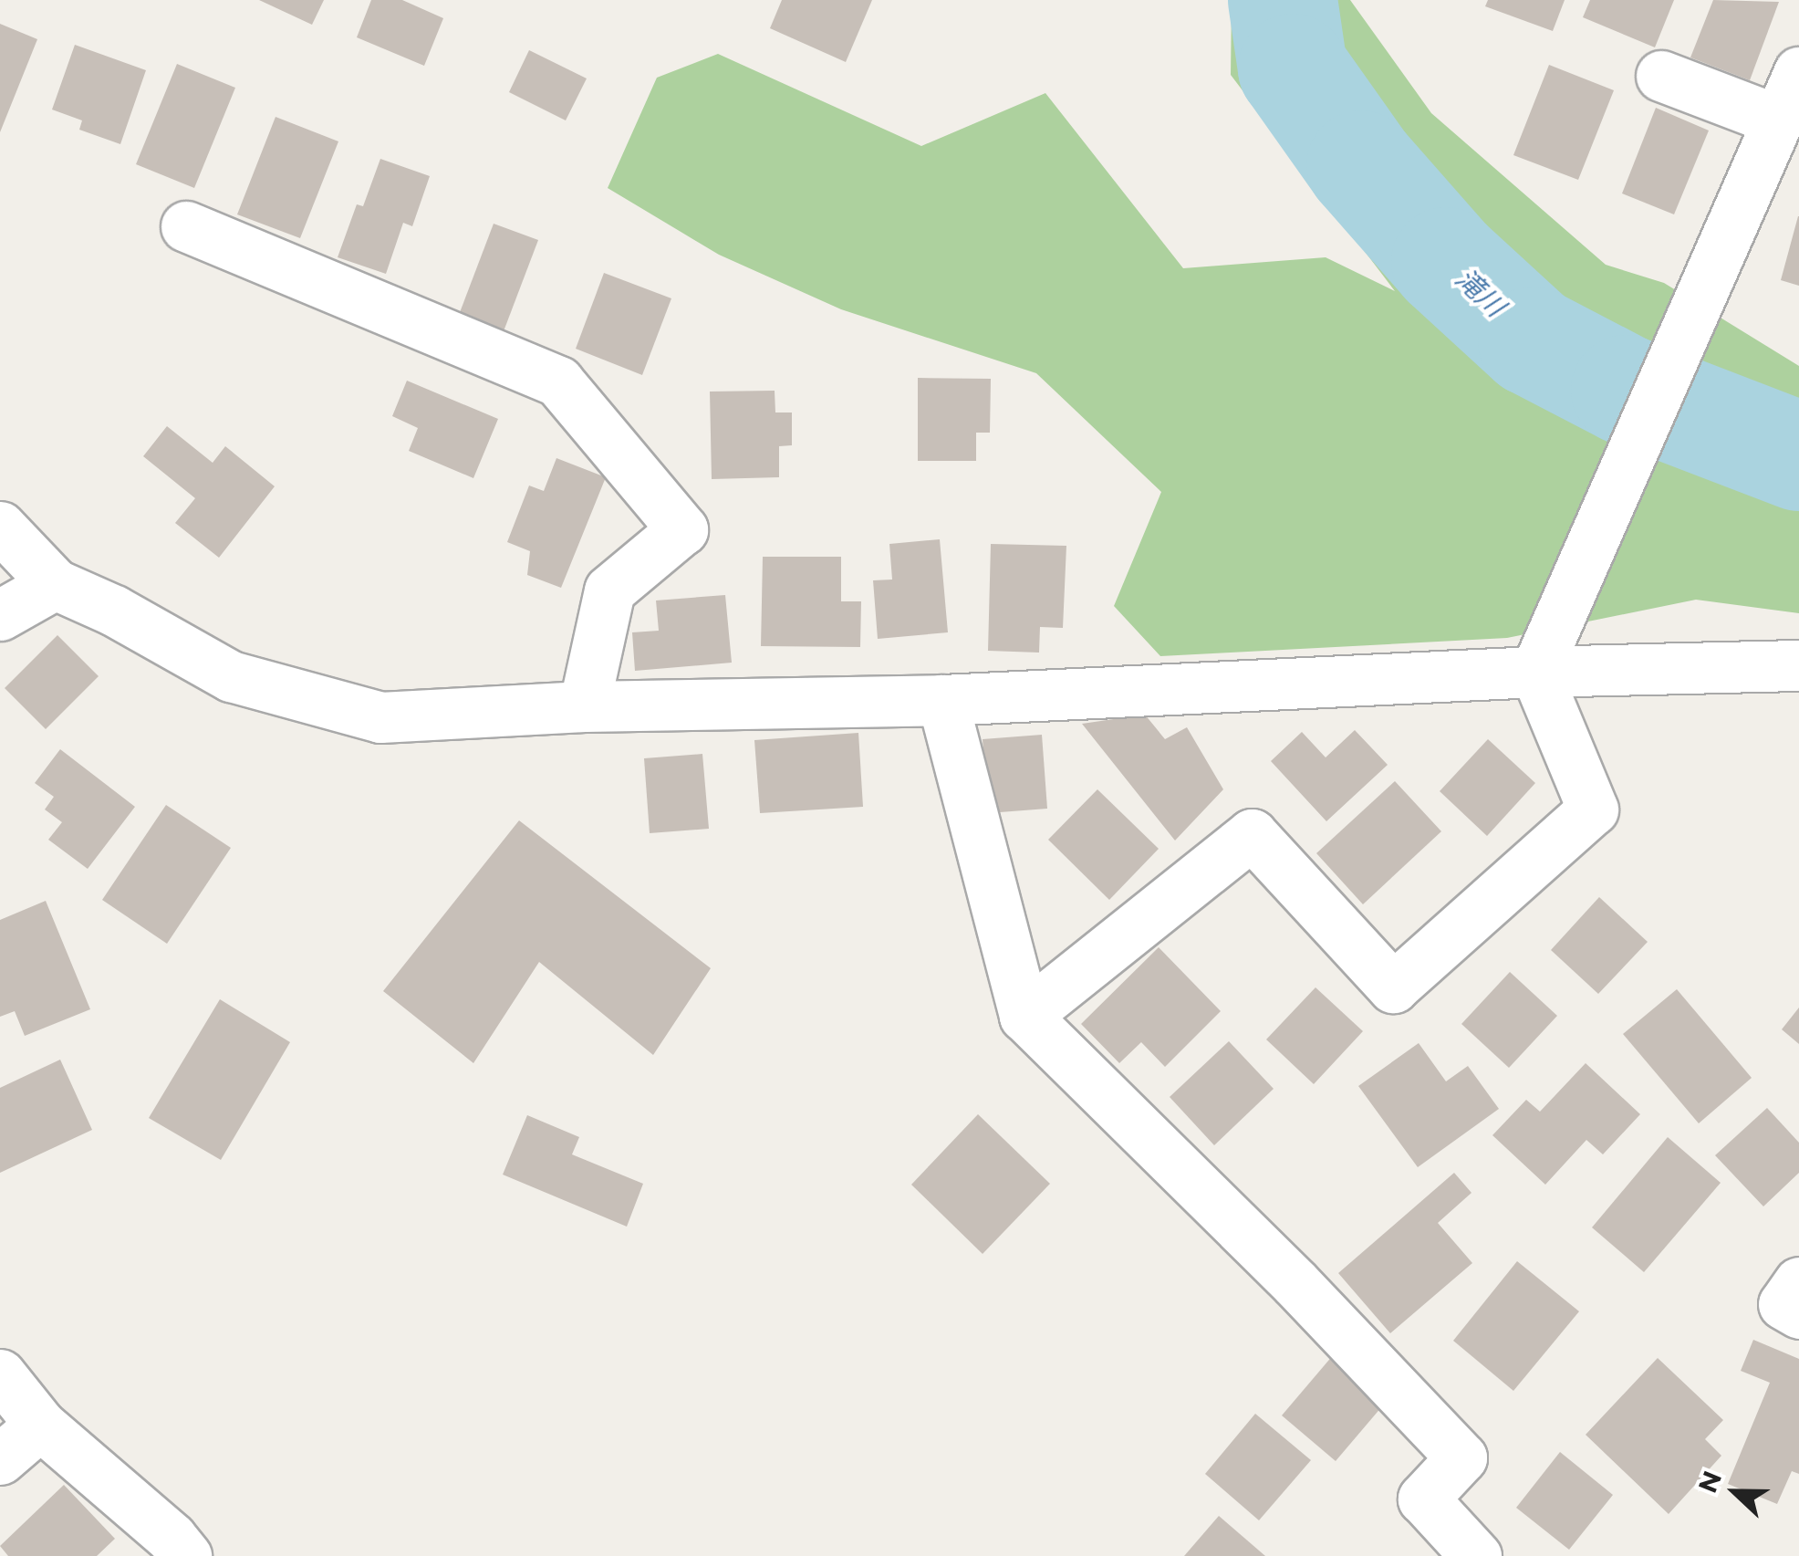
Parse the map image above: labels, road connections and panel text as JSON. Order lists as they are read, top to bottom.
{
  "water": ["滝川"],
  "north": "left"
}
